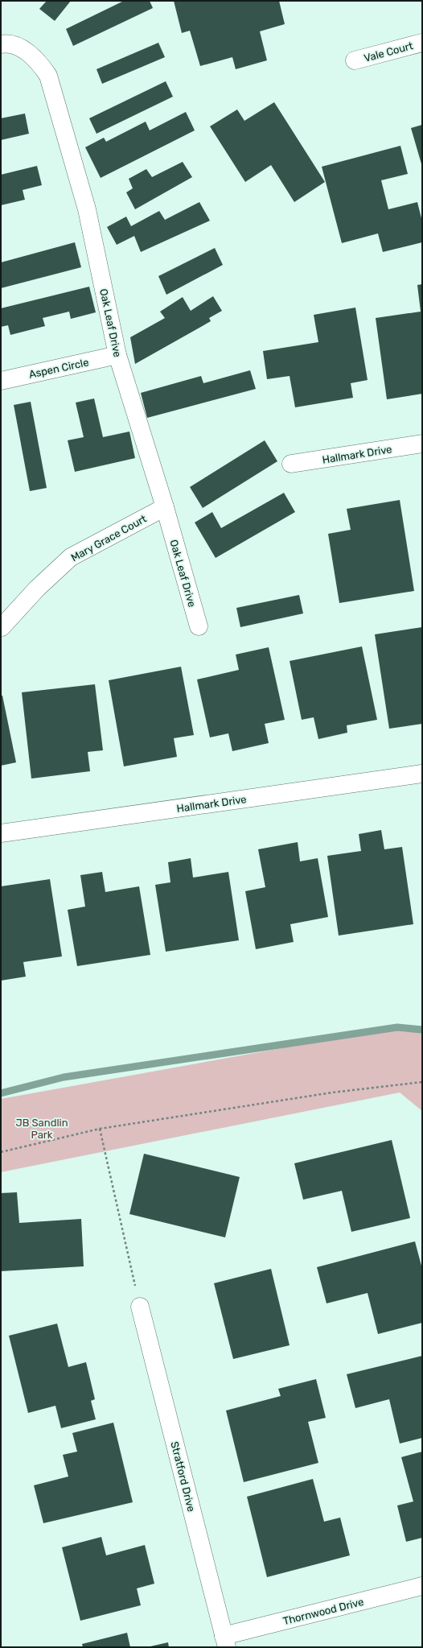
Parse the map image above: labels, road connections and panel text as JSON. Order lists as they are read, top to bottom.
{
  "streets": {
    "street": [
      "Vale Court",
      "Oak Leaf Drive",
      "Aspen Circle",
      "Hallmark Drive",
      "Mary Grace Court",
      "Stratford Drive",
      "Thornwood Drive"
    ]
  },
  "crossings": [
    ["Oak Leaf Drive", "Aspen Circle"],
    ["Oak Leaf Drive", "Mary Grace Court"],
    ["Stratford Drive", "Thornwood Drive"]
  ],
  "parks": ["JB Sandlin Park"]
}
